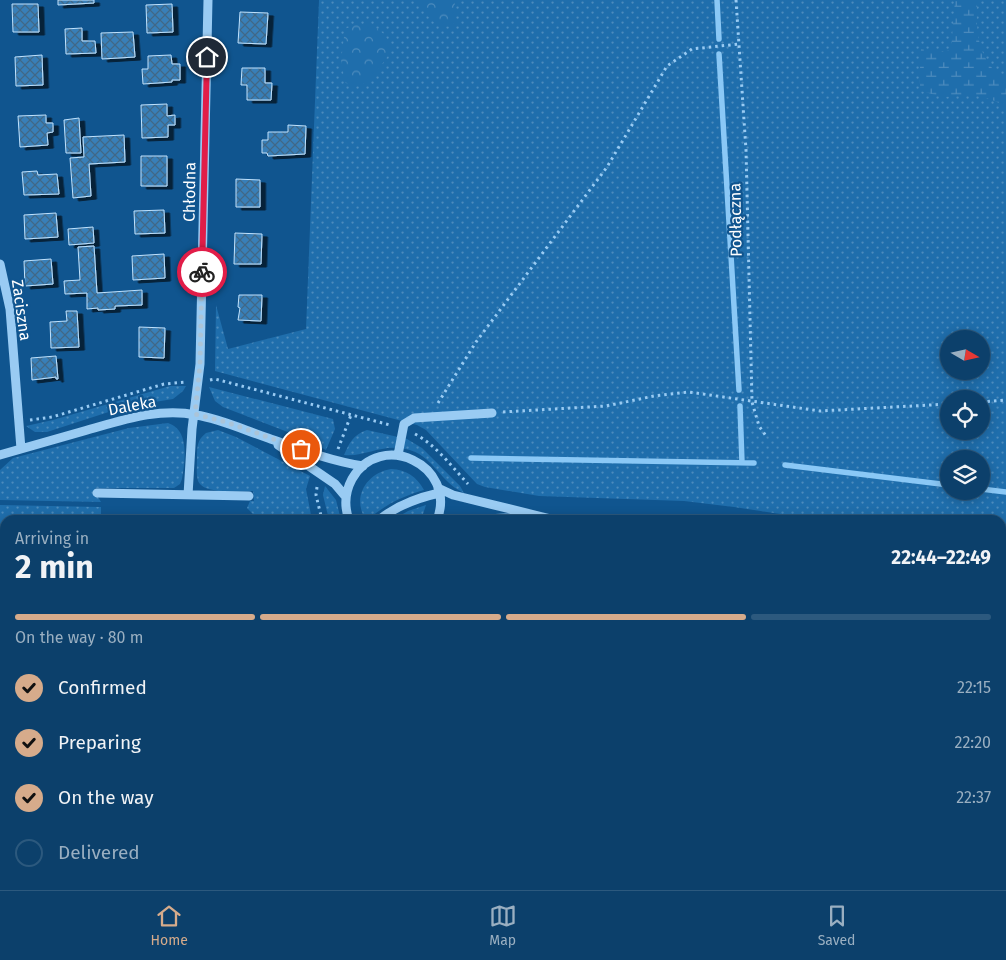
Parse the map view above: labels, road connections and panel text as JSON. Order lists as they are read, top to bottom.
{
  "streets": {
    "street": ["Chłodna", "Zaciszna", "Daleka"],
    "path": ["Podłączna"]
  },
  "crossings": [
    ["Chłodna", "Daleka"],
    ["Zaciszna", "Daleka"]
  ],
  "north": "right",
  "page": {
    "heading": ["2 min", "Arriving in", "22:44–22:49"],
    "bar": "On the way · 80 m",
    "list": [
      ["Confirmed", "22:15"],
      ["Preparing", "22:20"],
      ["On the way", "22:37"],
      "Delivered"
    ],
    "tabs": ["Home", "Map", "Saved"]
  }
}
